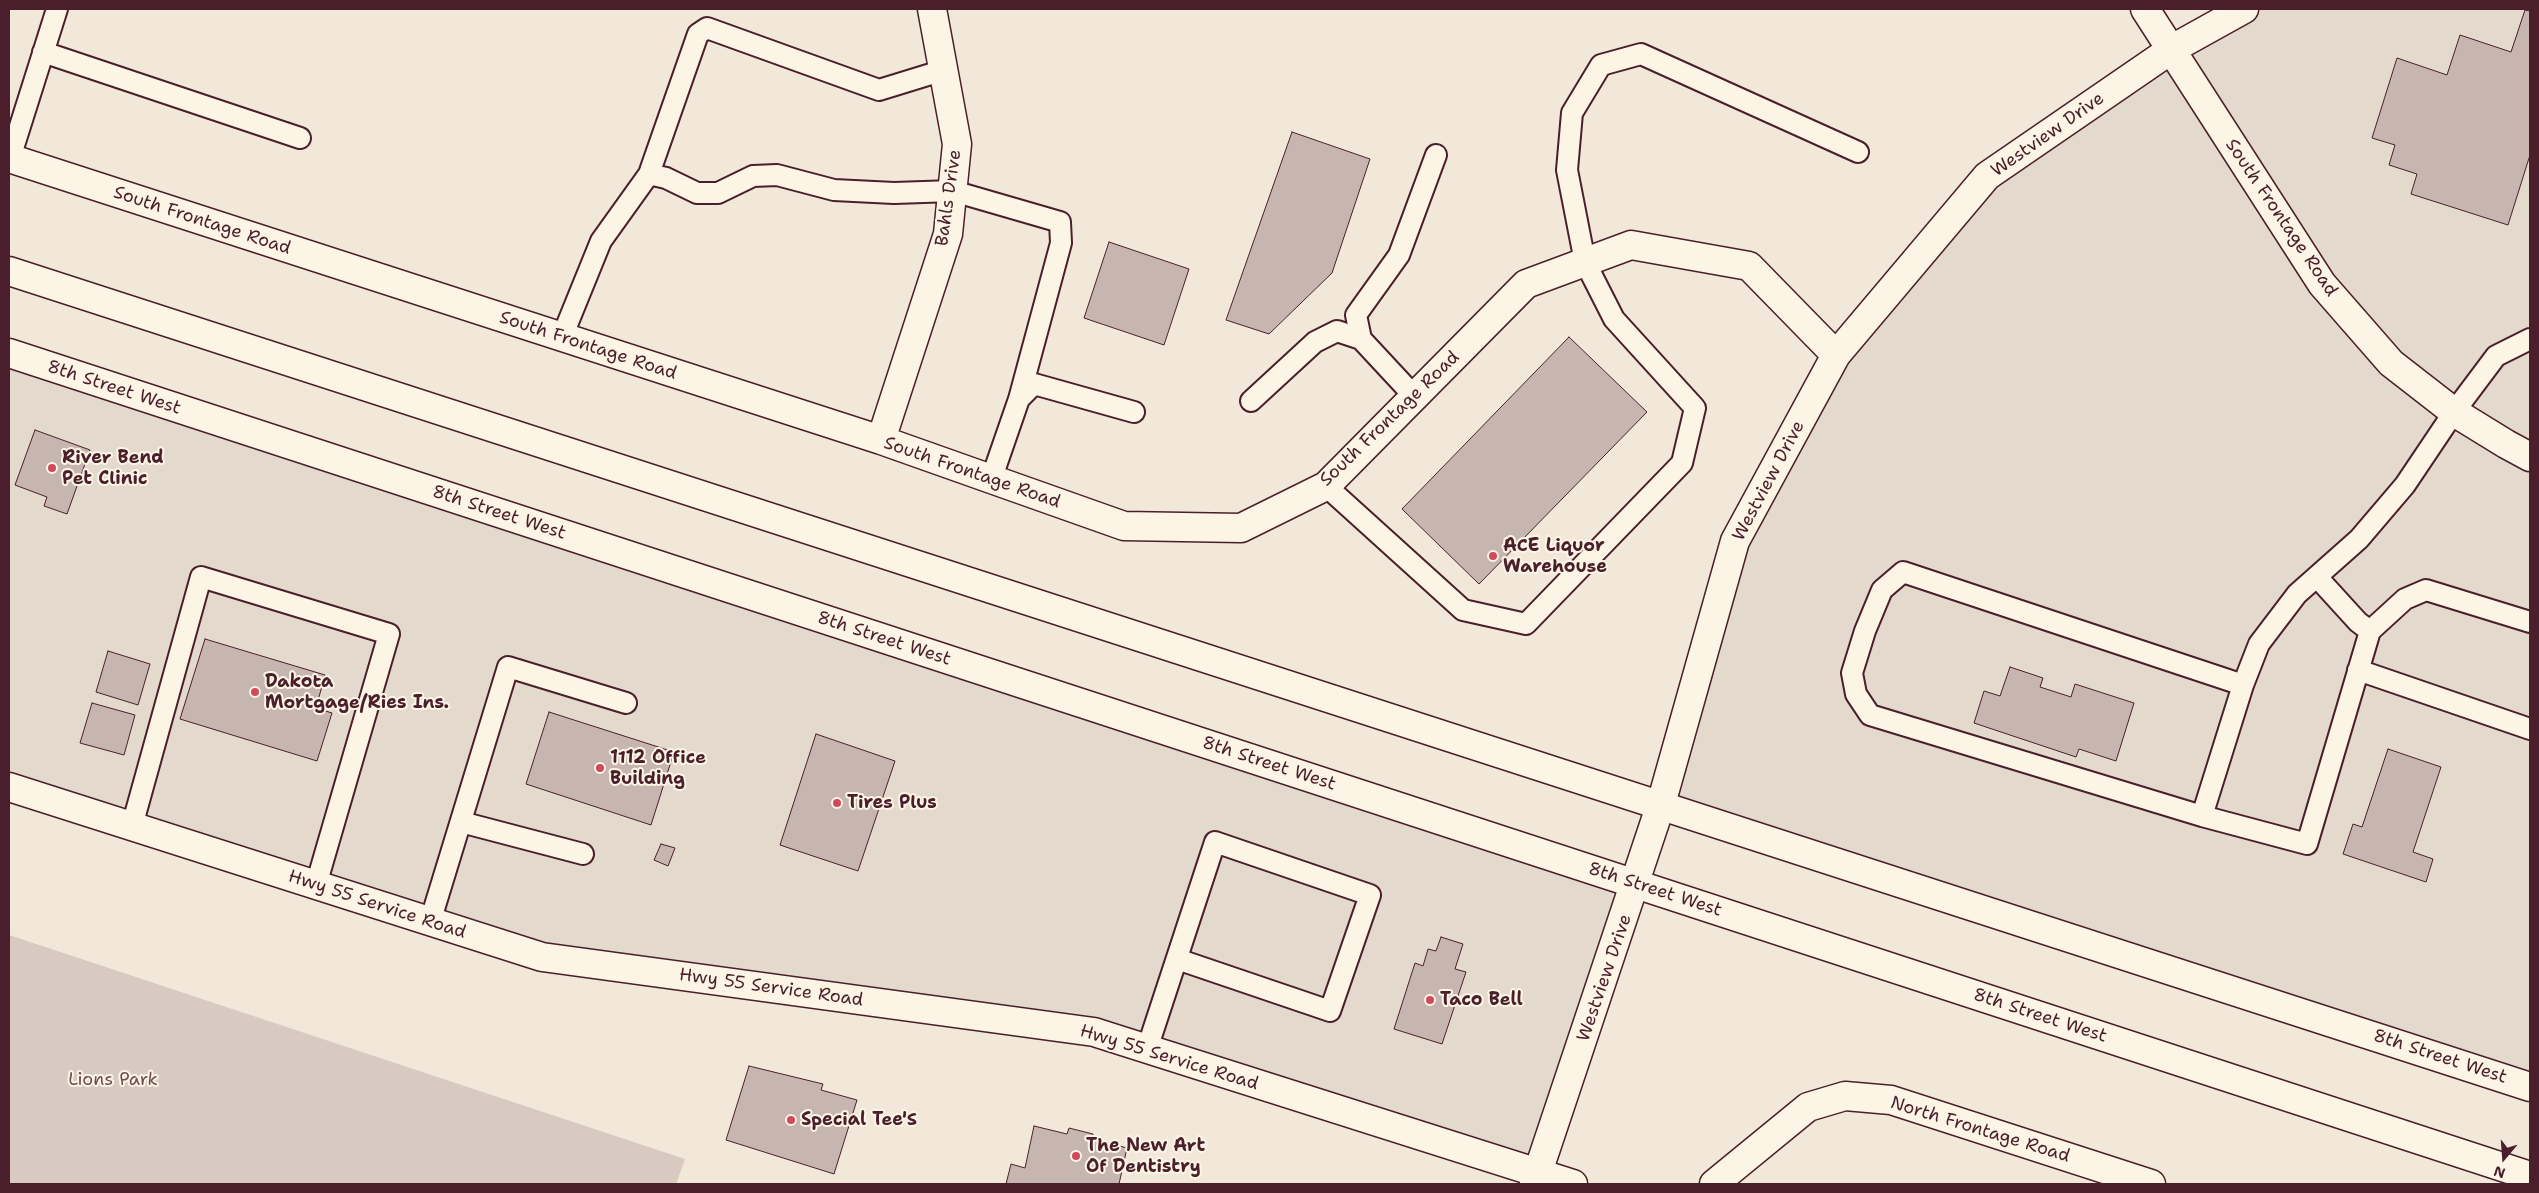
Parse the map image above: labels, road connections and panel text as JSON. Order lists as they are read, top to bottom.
{
  "streets": {
    "main road": [
      "Westview Drive",
      "Bahls Drive",
      "South Frontage Road",
      "8th Street West",
      "Hwy 55 Service Road",
      "North Frontage Road"
    ]
  },
  "crossings": [
    ["Westview Drive", "South Frontage Road"],
    ["Westview Drive", "8th Street West"],
    ["Westview Drive", "Hwy 55 Service Road"],
    ["Bahls Drive", "South Frontage Road"]
  ],
  "parks": ["Lions Park"],
  "places": [
    "River Bend Pet Clinic",
    "ACE Liquor Warehouse",
    "Dakota Mortgage/Ries Ins.",
    "1112 Office Building",
    "Tires Plus",
    "Taco Bell",
    "Special Tee'S",
    "The New Art Of Dentistry"
  ],
  "north": "bottom"
}
